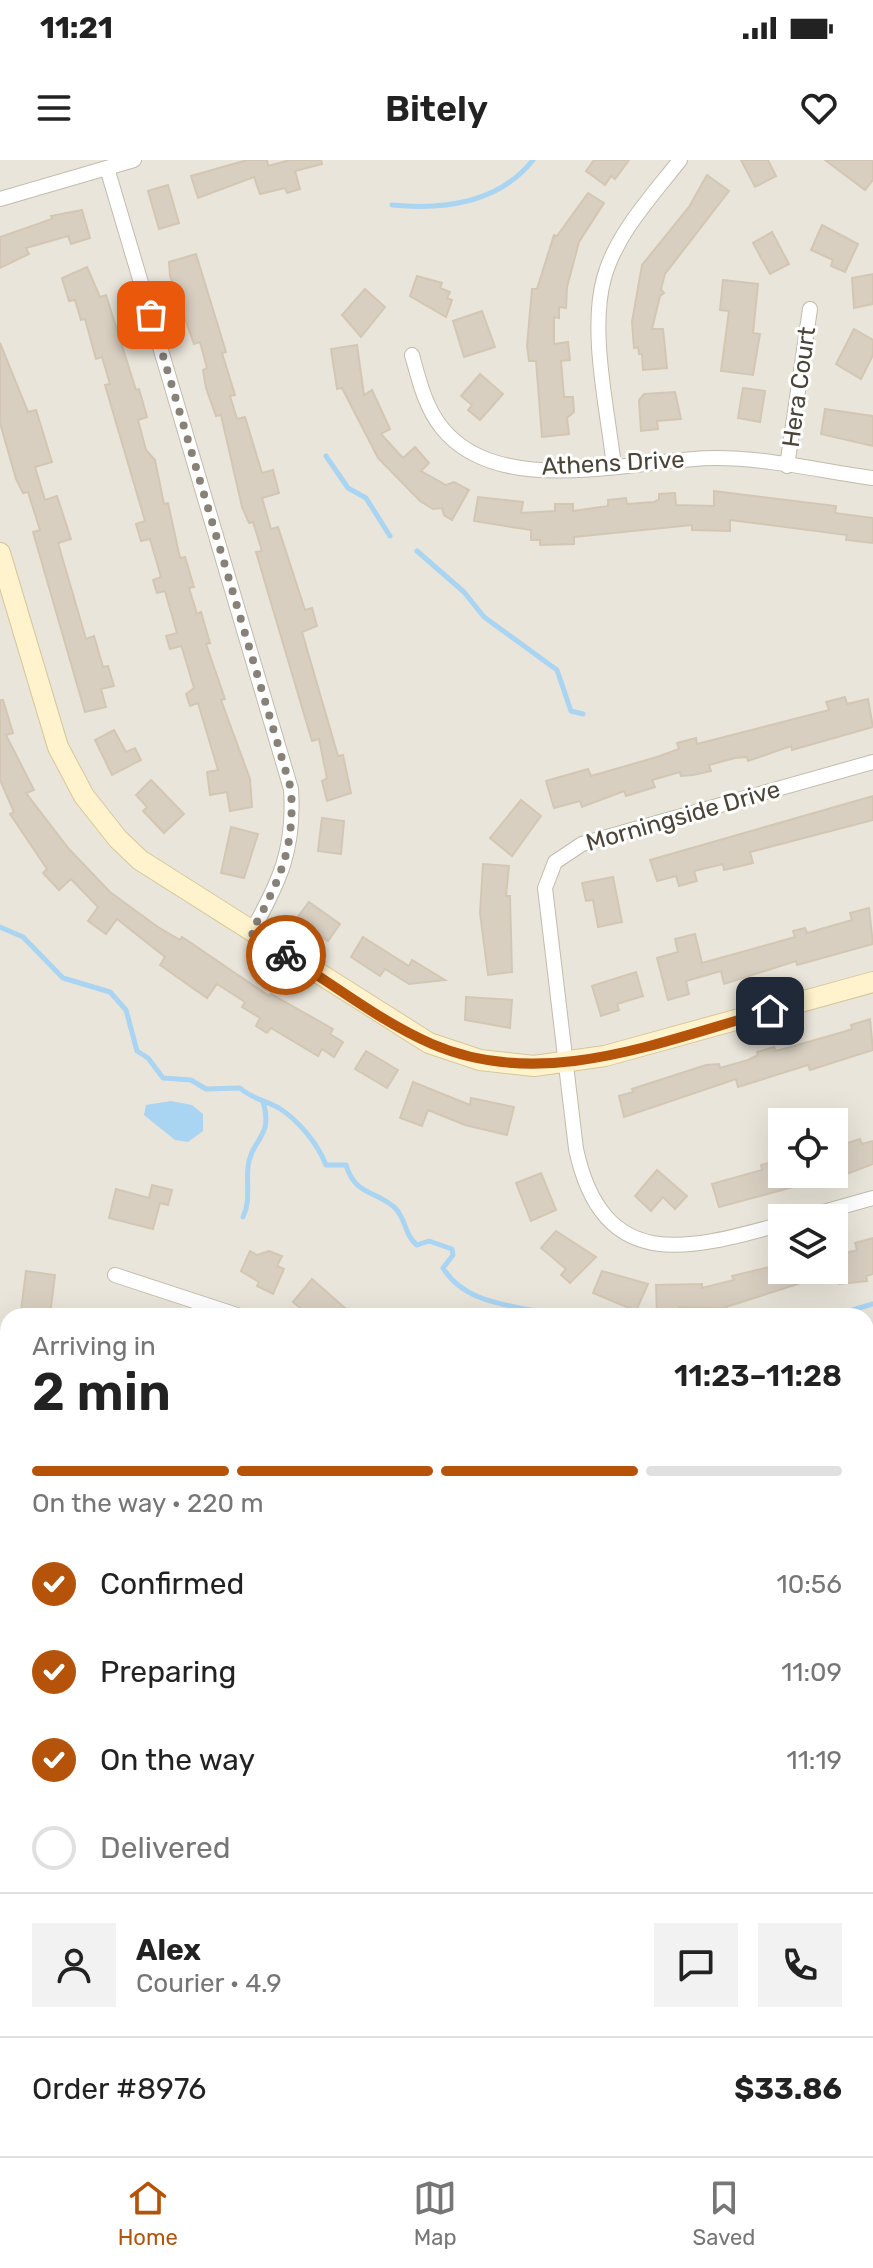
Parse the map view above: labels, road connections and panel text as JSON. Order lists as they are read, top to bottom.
{
  "streets": {
    "street": ["Hera Court", "Athens Drive", "Morningside Drive"]
  },
  "crossings": [
    ["Hera Court", "Athens Drive"]
  ],
  "page": {
    "status": "11:21",
    "header": "Bitely",
    "heading": ["2 min", "Arriving in", "11:23–11:28"],
    "panel": [
      "Alex",
      "Courier · 4.9",
      "Order #8976",
      "$33.86"
    ],
    "bar": "On the way · 220 m",
    "list": [
      ["Confirmed", "10:56"],
      ["Preparing", "11:09"],
      ["On the way", "11:19"],
      "Delivered"
    ],
    "tabs": ["Home", "Map", "Saved"]
  }
}
